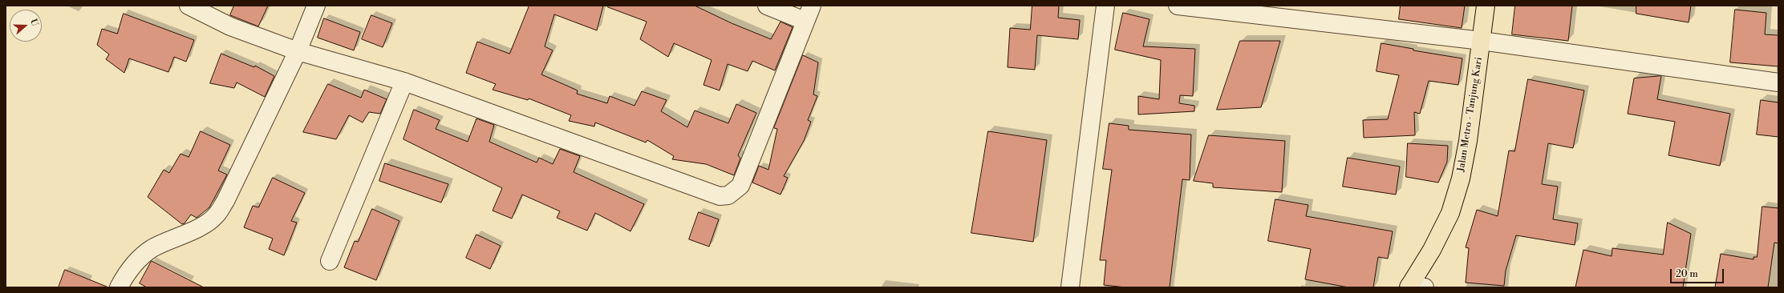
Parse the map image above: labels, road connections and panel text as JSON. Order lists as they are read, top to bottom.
{
  "streets": {
    "main road": ["Jalan Metro - Tanjung Kari"]
  },
  "scale_bar": "20 m",
  "north": "right"
}
